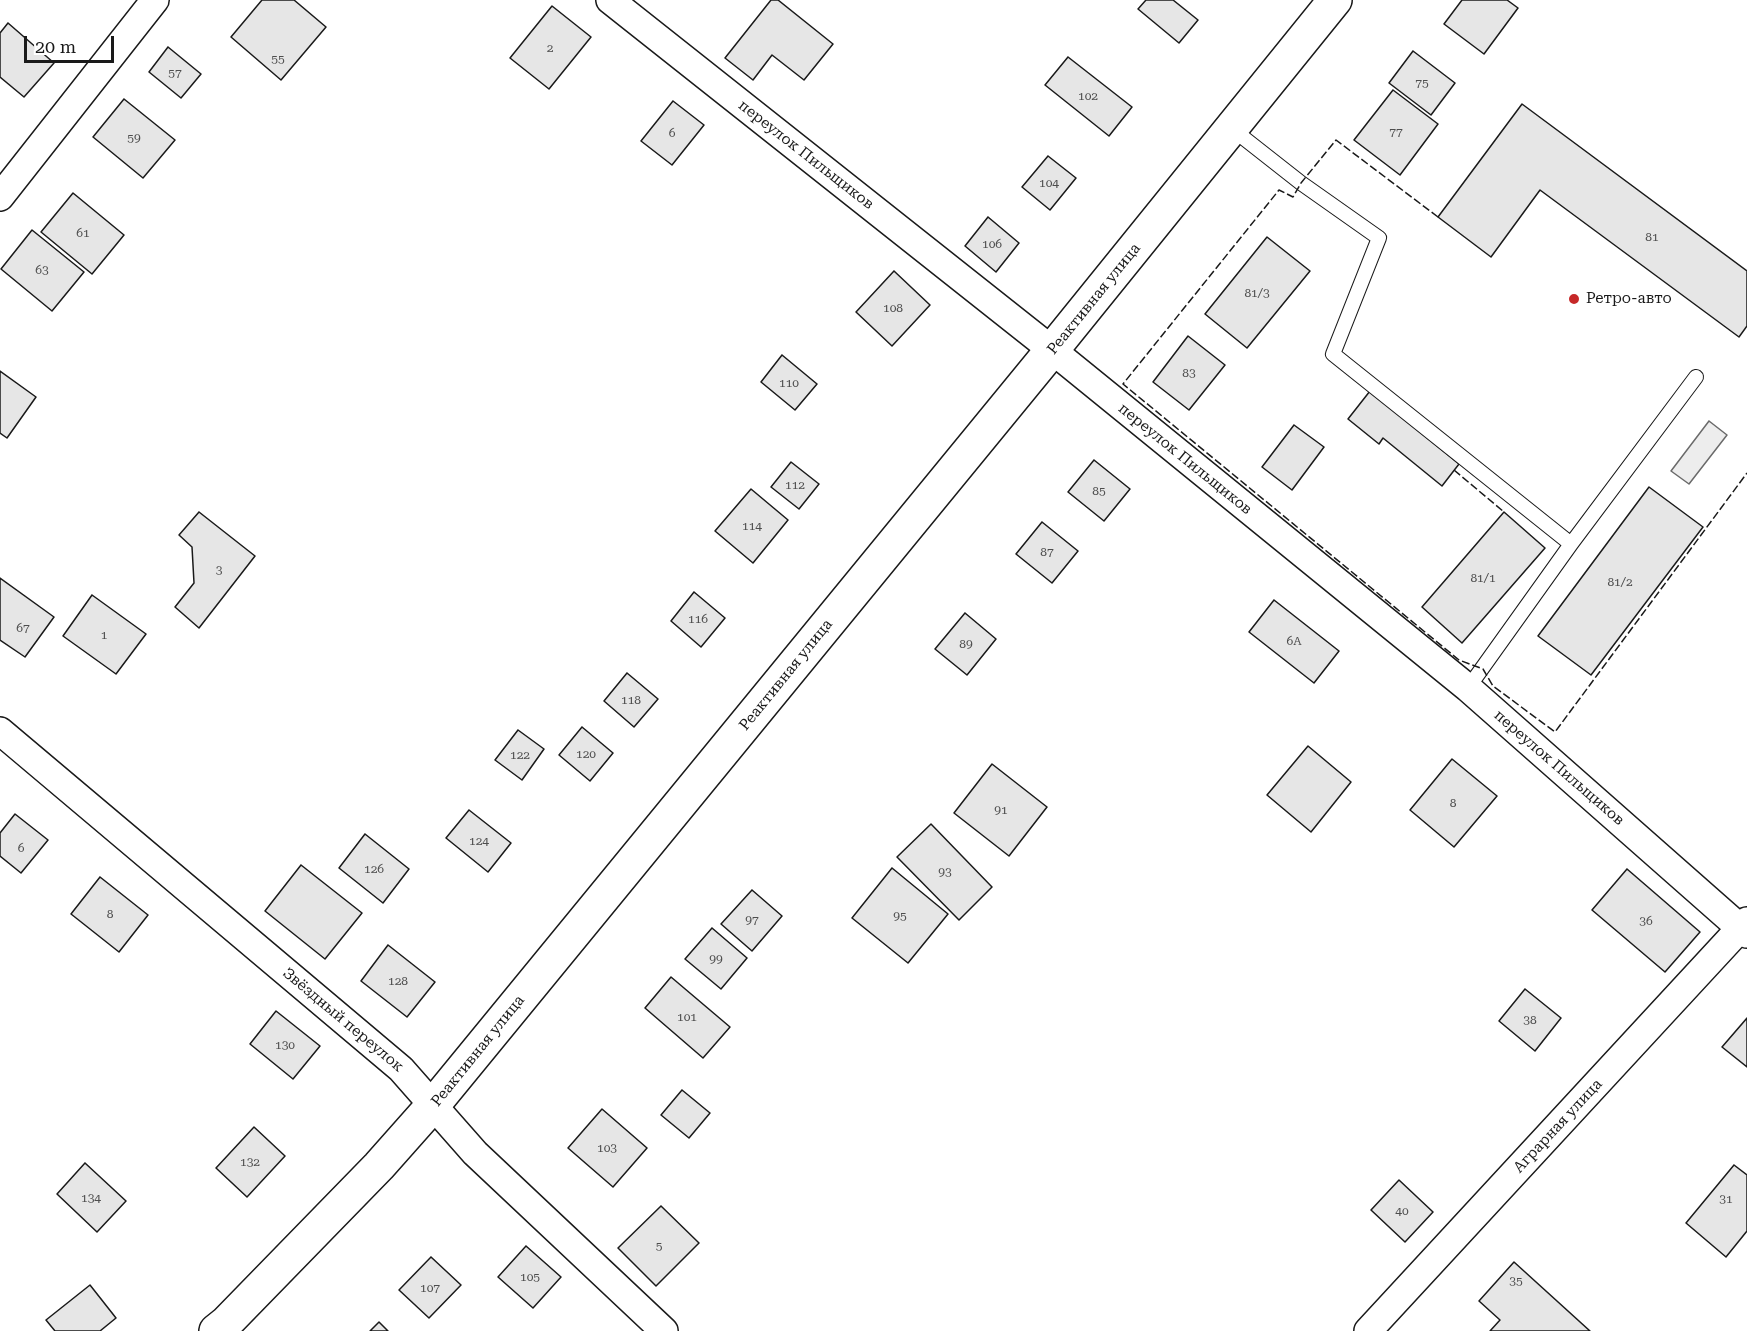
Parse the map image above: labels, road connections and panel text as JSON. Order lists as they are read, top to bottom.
{
  "streets": {
    "main road": ["Реактивная улица"],
    "street": ["переулок Пильщиков", "Звёздный переулок", "Аграрная улица"]
  },
  "crossings": [
    ["переулок Пильщиков", "Реактивная улица"],
    ["переулок Пильщиков", "Аграрная улица"],
    ["Реактивная улица", "Звёздный переулок"]
  ],
  "places": ["Ретро-авто"],
  "house_numbers": [
    "2",
    "55",
    "57",
    "75",
    "102",
    "77",
    "6",
    "59",
    "104",
    "61",
    "81",
    "106",
    "63",
    "81/3",
    "108",
    "83",
    "110",
    "112",
    "85",
    "114",
    "87",
    "3",
    "81/1",
    "81/2",
    "116",
    "67",
    "1",
    "6А",
    "89",
    "118",
    "120",
    "122",
    "8",
    "91",
    "124",
    "6",
    "126",
    "93",
    "8",
    "95",
    "97",
    "36",
    "99",
    "128",
    "101",
    "38",
    "130",
    "103",
    "132",
    "134",
    "31",
    "40",
    "5",
    "105",
    "35",
    "107"
  ],
  "scale_bar": "20 m"
}
